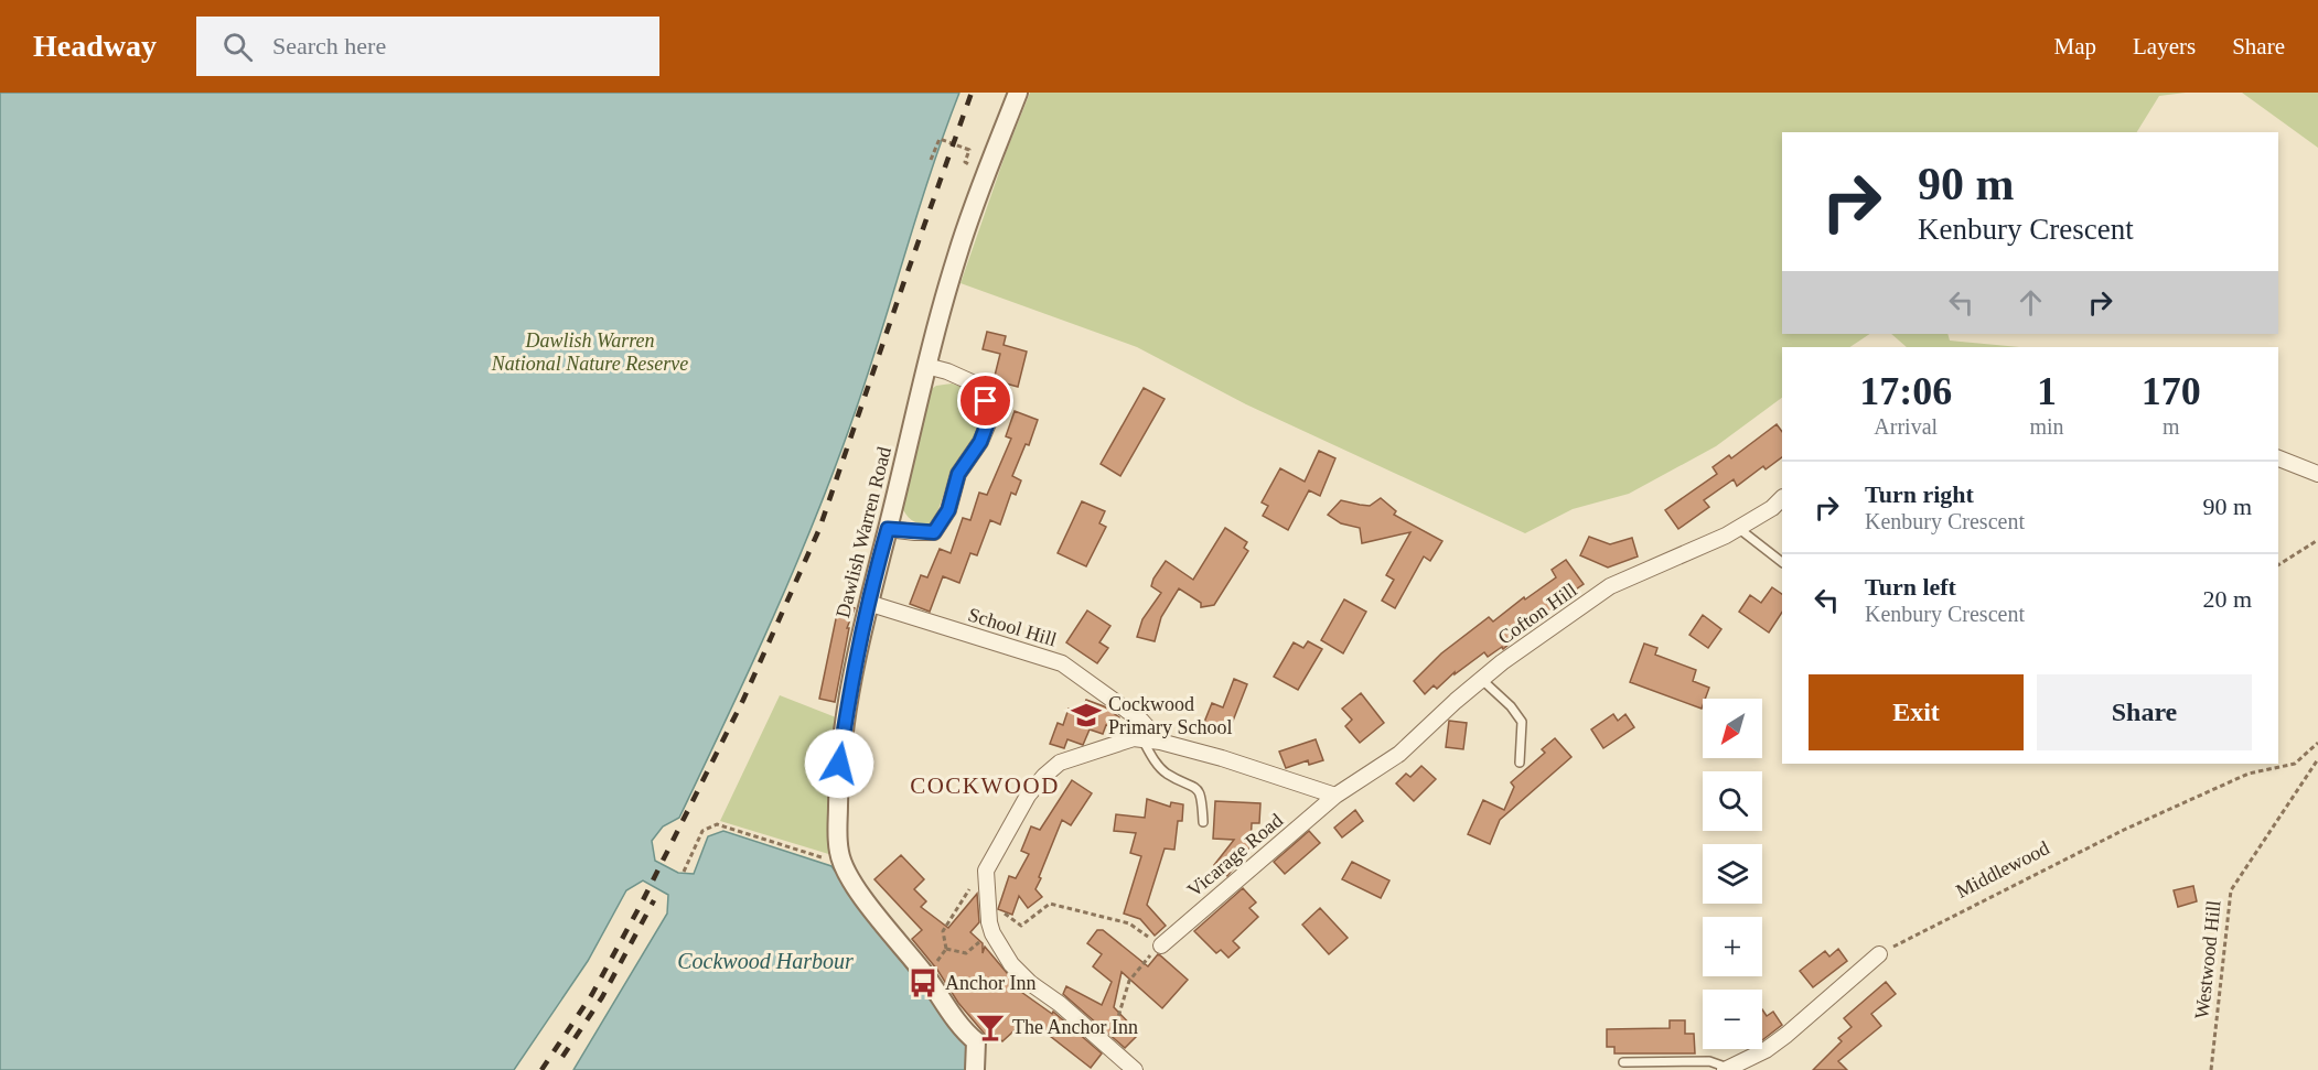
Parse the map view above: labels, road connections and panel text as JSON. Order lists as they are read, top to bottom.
{
  "streets": {
    "street": [
      "Dawlish Warren Road",
      "Cofton Hill",
      "School Hill",
      "Vicarage Road"
    ],
    "path": ["Middlewood", "Westwood Hill"]
  },
  "crossings": [
    ["Dawlish Warren Road", "School Hill"],
    ["Cofton Hill", "Vicarage Road"]
  ],
  "districts": ["COCKWOOD"],
  "water": ["Cockwood Harbour"],
  "parks": ["Dawlish Warren National Nature Reserve"],
  "places": {
    "school or university": ["Cockwood Primary School"],
    "bus stop": ["Anchor Inn"],
    "bar": ["The Anchor Inn"]
  },
  "north": "bottom left",
  "page": {
    "header": "Headway",
    "search": "Search here",
    "nav": ["Map", "Layers", "Share"],
    "turn": ["90 m", "Kenbury Crescent"],
    "eta": [
      "17:06",
      "Arrival",
      "1",
      "min",
      "170",
      "m"
    ],
    "list": [
      {
        "name": "Turn right",
        "note": "Kenbury Crescent",
        "value": "90 m"
      },
      {
        "name": "Turn left",
        "note": "Kenbury Crescent",
        "value": "20 m"
      }
    ],
    "buttons": ["Exit", "Share"],
    "map_buttons": ["+", "−"]
  }
}
